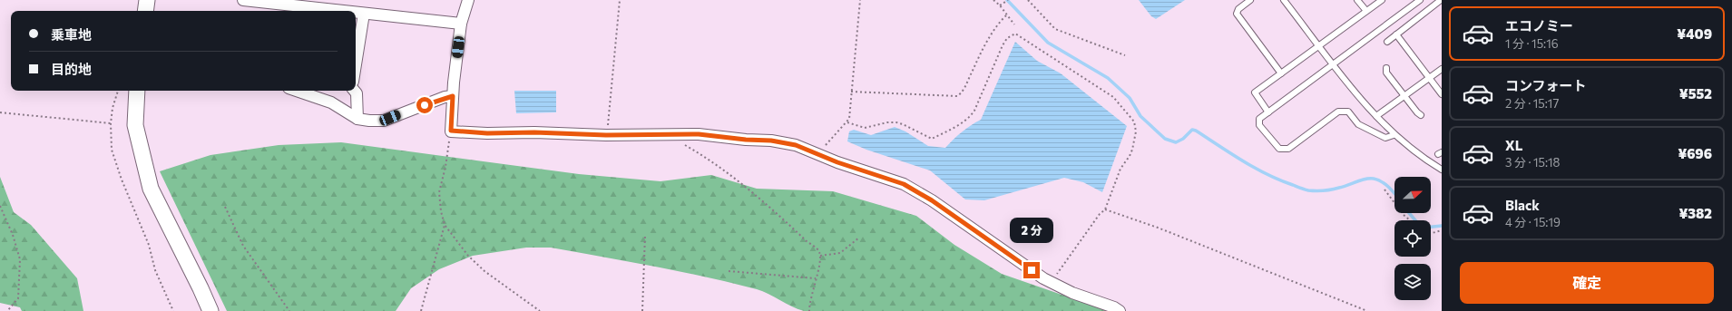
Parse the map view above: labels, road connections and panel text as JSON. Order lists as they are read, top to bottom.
{
  "north": "right",
  "page": {
    "list": [
      {
        "name": "エコノミー",
        "note": "1 分 · 15:16",
        "value": "¥409"
      },
      {
        "name": "コンフォート",
        "note": "2 分 · 15:17",
        "value": "¥552"
      },
      {
        "name": "XL",
        "note": "3 分 · 15:18",
        "value": "¥696"
      },
      {
        "name": "Black",
        "note": "4 分 · 15:19",
        "value": "¥382"
      }
    ],
    "banner": ["乗車地", "目的地"],
    "bubble": "2 分",
    "buttons": "確定"
  }
}
